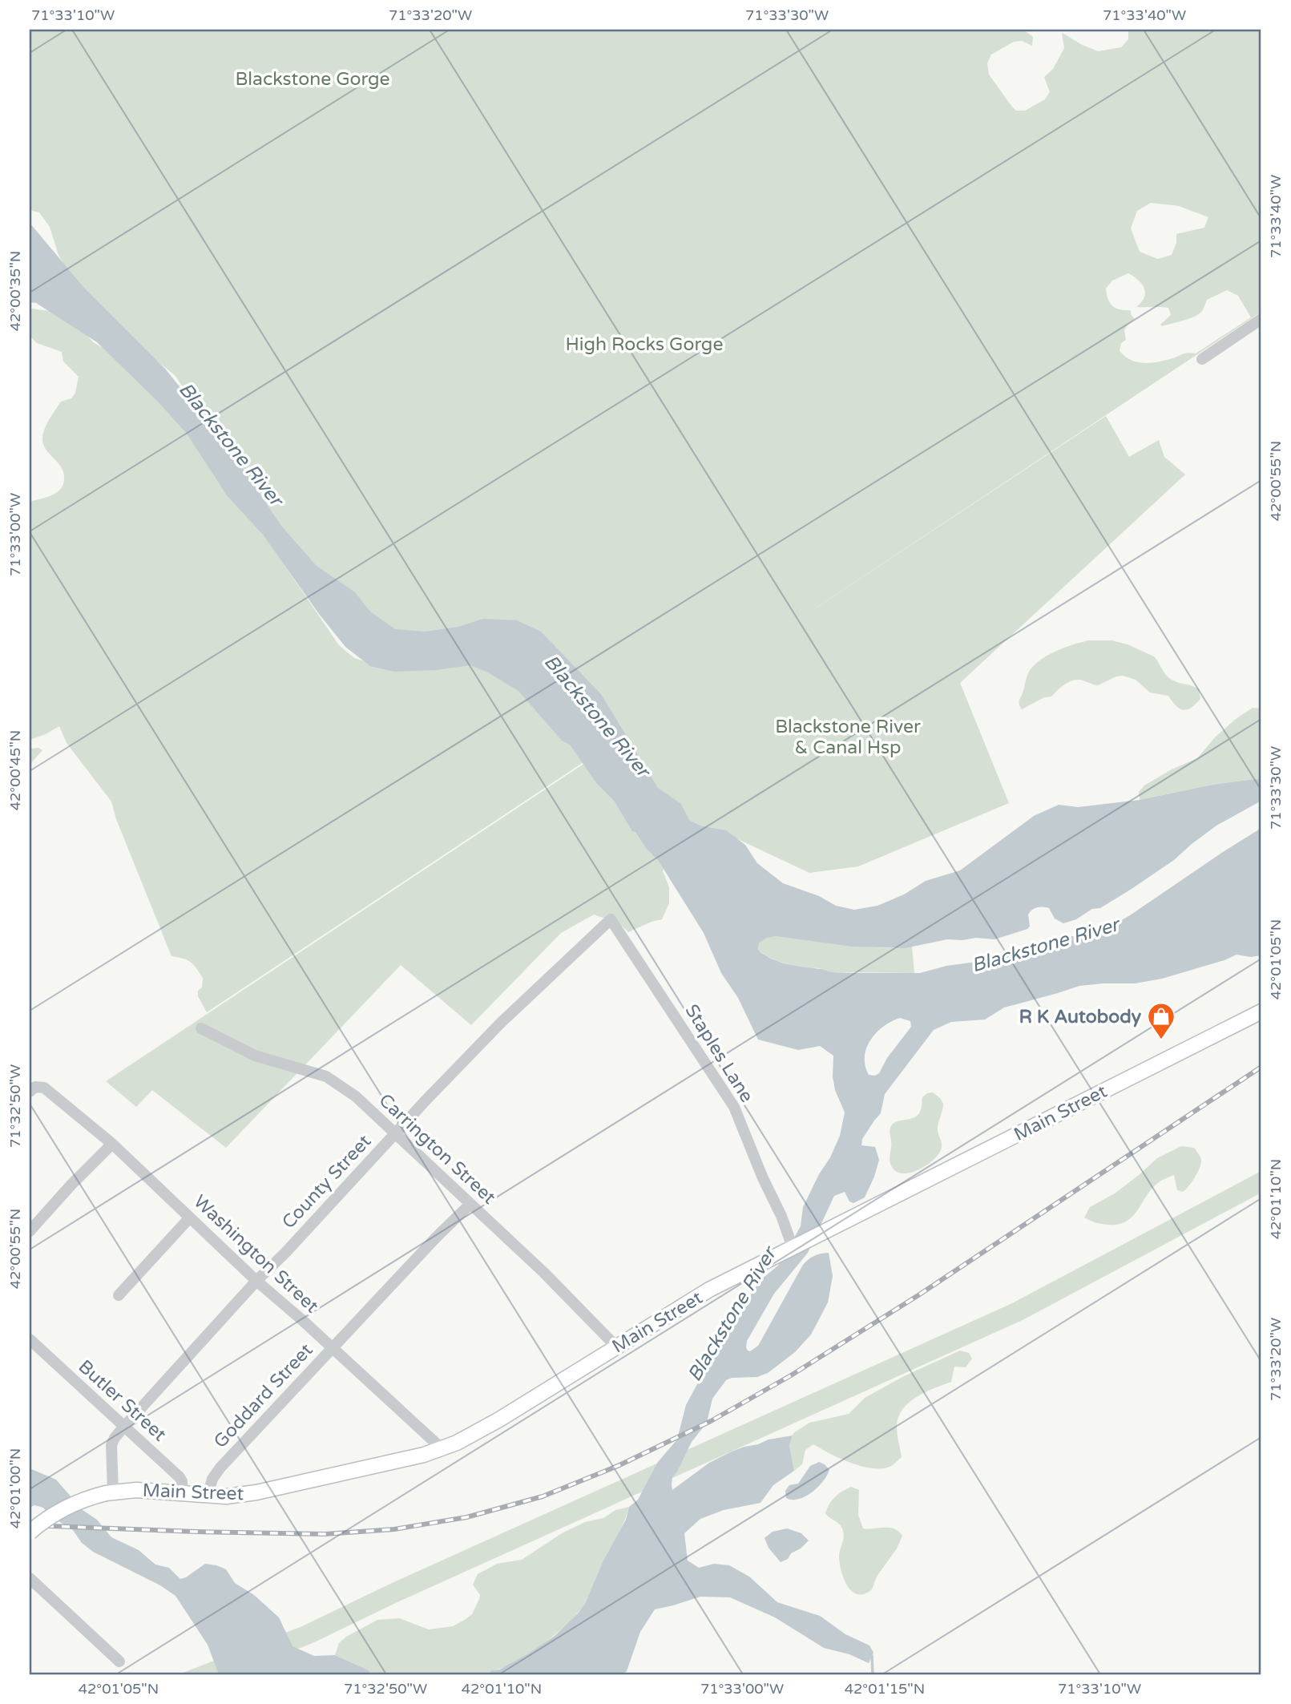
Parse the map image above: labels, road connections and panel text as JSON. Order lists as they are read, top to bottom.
{
  "streets": {
    "main road": ["Main Street"],
    "street": [
      "Staples Lane",
      "Carrington Street",
      "County Street",
      "Washington Street",
      "Goddard Street",
      "Butler Street"
    ]
  },
  "crossings": [
    ["Staples Lane", "Main Street"],
    ["Staples Lane", "County Street"],
    ["Main Street", "Carrington Street"],
    ["Main Street", "County Street"],
    ["Main Street", "Washington Street"],
    ["Main Street", "Goddard Street"],
    ["Main Street", "Butler Street"],
    ["Carrington Street", "County Street"],
    ["Carrington Street", "Goddard Street"],
    ["County Street", "Washington Street"],
    ["County Street", "Butler Street"],
    ["Washington Street", "Goddard Street"]
  ],
  "water": ["Blackstone River"],
  "parks": ["Blackstone Gorge", "High Rocks Gorge", "Blackstone River & Canal Hsp"],
  "places": {
    "shop": ["R K Autobody"]
  },
  "coordinates": [
    "71°33'10\"W",
    "71°33'20\"W",
    "71°33'30\"W",
    "71°33'40\"W",
    "42°00'35\"N",
    "42°00'55\"N",
    "71°33'00\"W",
    "42°00'45\"N",
    "42°01'05\"N",
    "71°32'50\"W",
    "42°01'10\"N",
    "42°01'00\"N",
    "42°01'15\"N"
  ]
}
